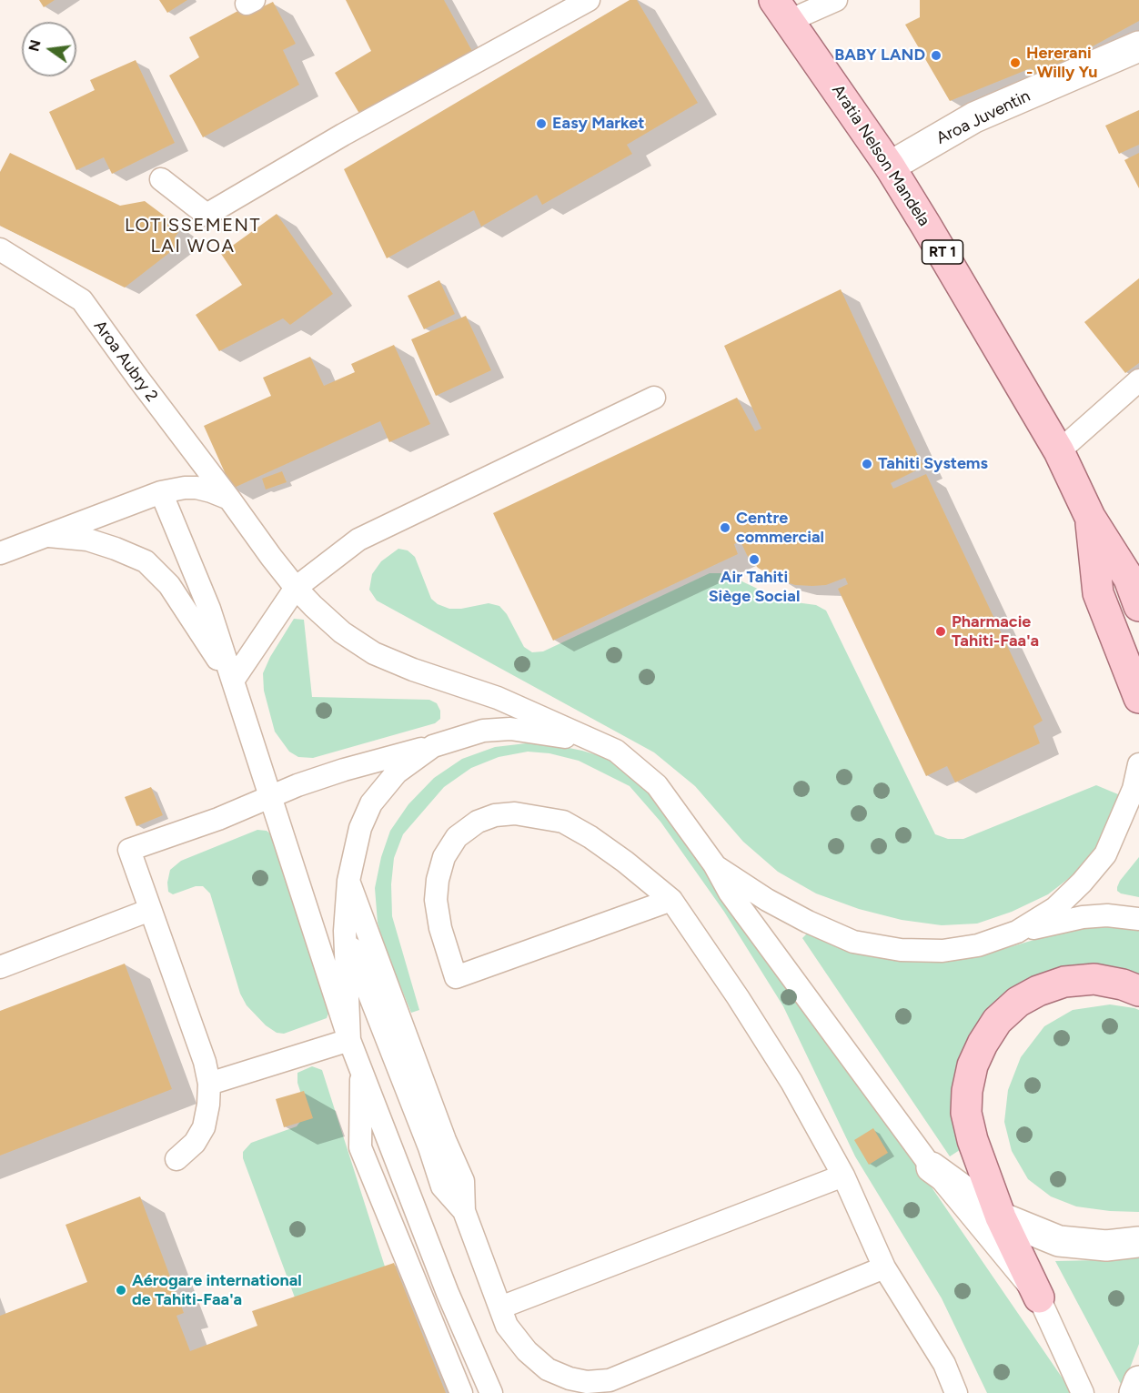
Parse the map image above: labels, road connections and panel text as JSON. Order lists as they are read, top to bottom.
{
  "streets": {
    "main road": ["Aratia Nelson Mandela", "RT 1"],
    "street": ["Aroa Juventin"],
    "lane": ["Aroa Aubry 2"]
  },
  "crossings": [
    ["Aroa Juventin", "Aratia Nelson Mandela"]
  ],
  "districts": ["LOTISSEMENT LAI WOA"],
  "places": [
    "BABY LAND",
    "Hererani - Willy Yu",
    "Easy Market",
    "Tahiti Systems",
    "Centre commercial",
    "Air Tahiti Siège Social",
    "Pharmacie Tahiti-Faa'a",
    "Aérogare international de Tahiti-Faa'a"
  ],
  "north": "left"
}
